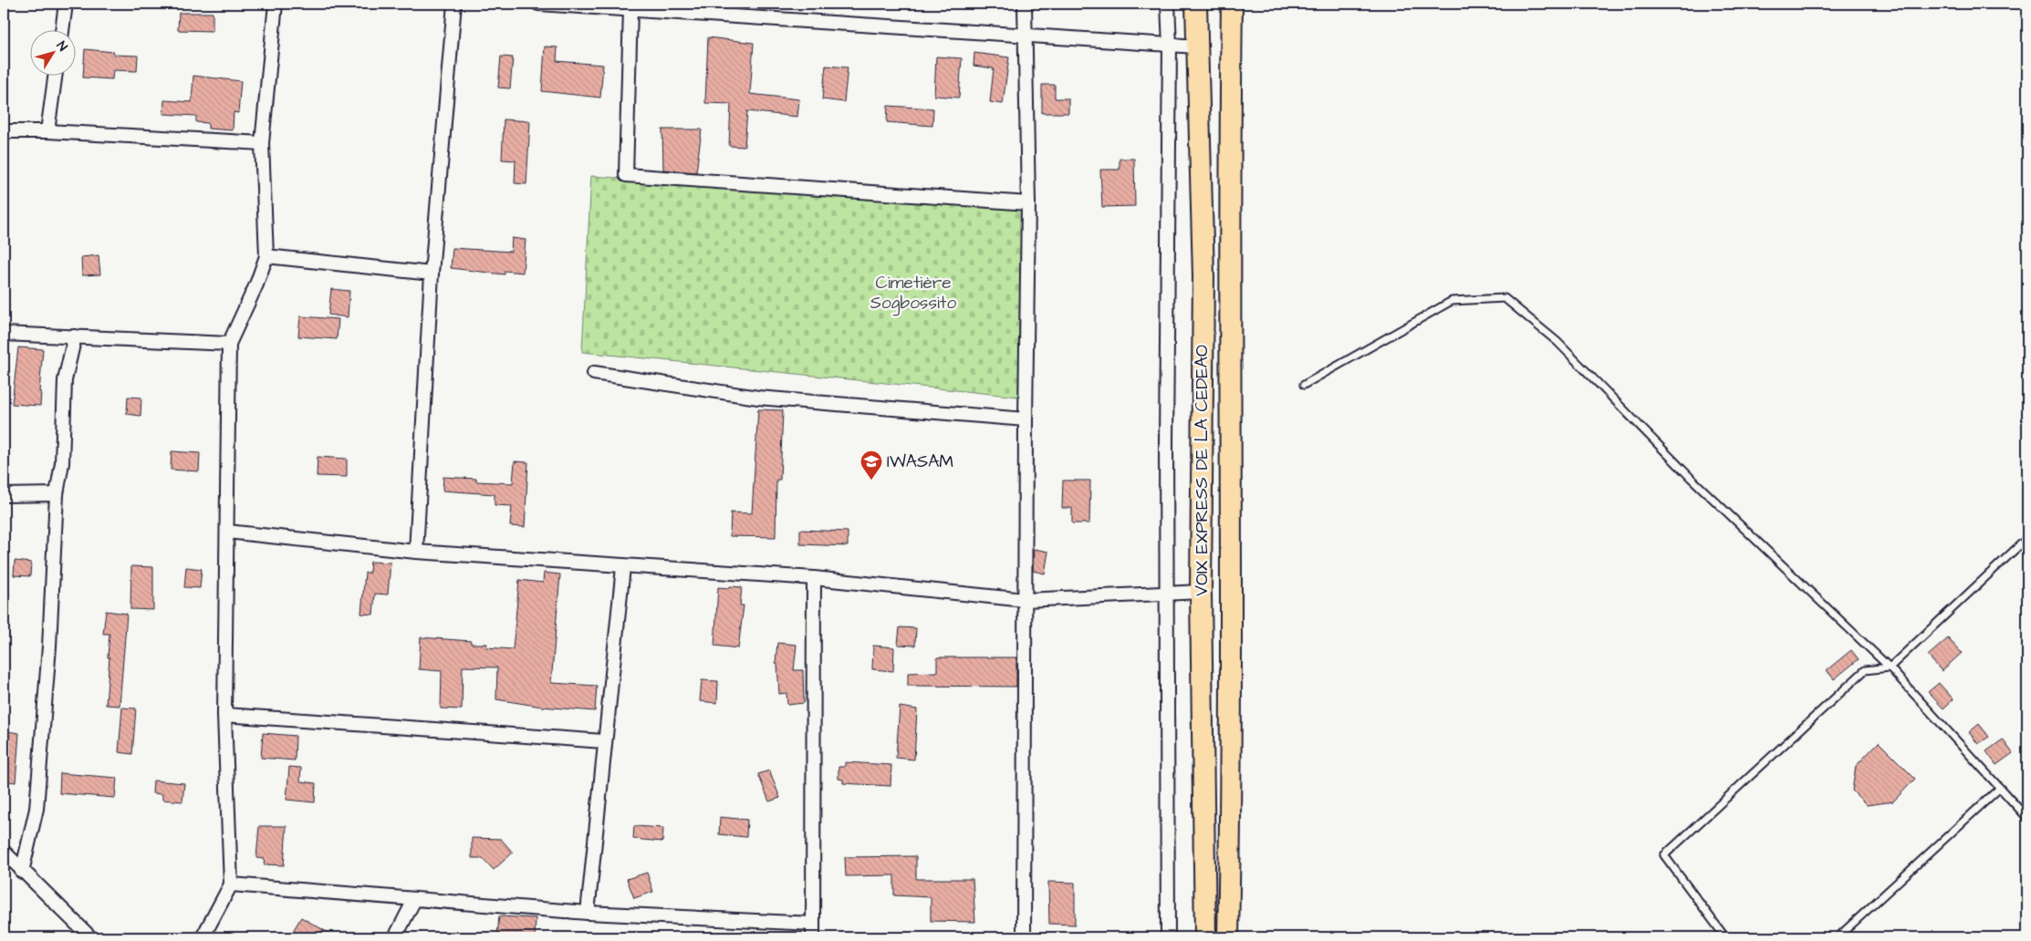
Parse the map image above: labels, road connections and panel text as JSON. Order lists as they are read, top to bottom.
{
  "streets": {
    "main road": ["VOIX EXPRESS DE LA CEDEAO"]
  },
  "parks": ["Cimetière Sogbossito"],
  "places": {
    "school or university": ["IWASAM"]
  },
  "north": "top right"
}
